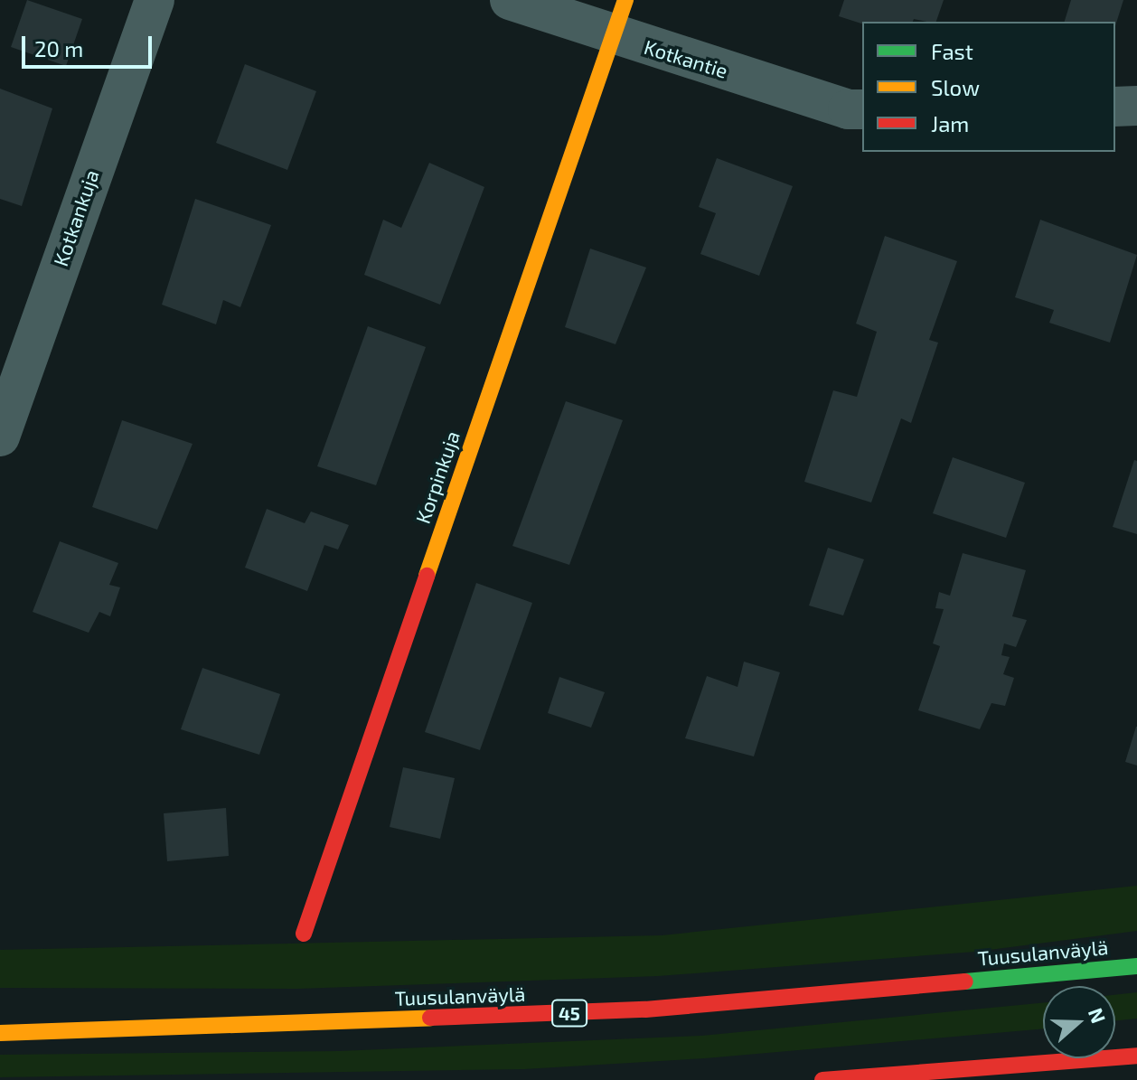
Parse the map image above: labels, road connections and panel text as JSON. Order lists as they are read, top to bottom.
{
  "streets": {
    "main road": ["Korpinkuja", "Tuusulanväylä", "45"],
    "street": ["Kotkantie", "Kotkankuja"]
  },
  "crossings": [
    ["Kotkantie", "Korpinkuja"]
  ],
  "legend": ["Fast", "Slow", "Jam"],
  "scale_bar": "20 m",
  "north": "right"
}
